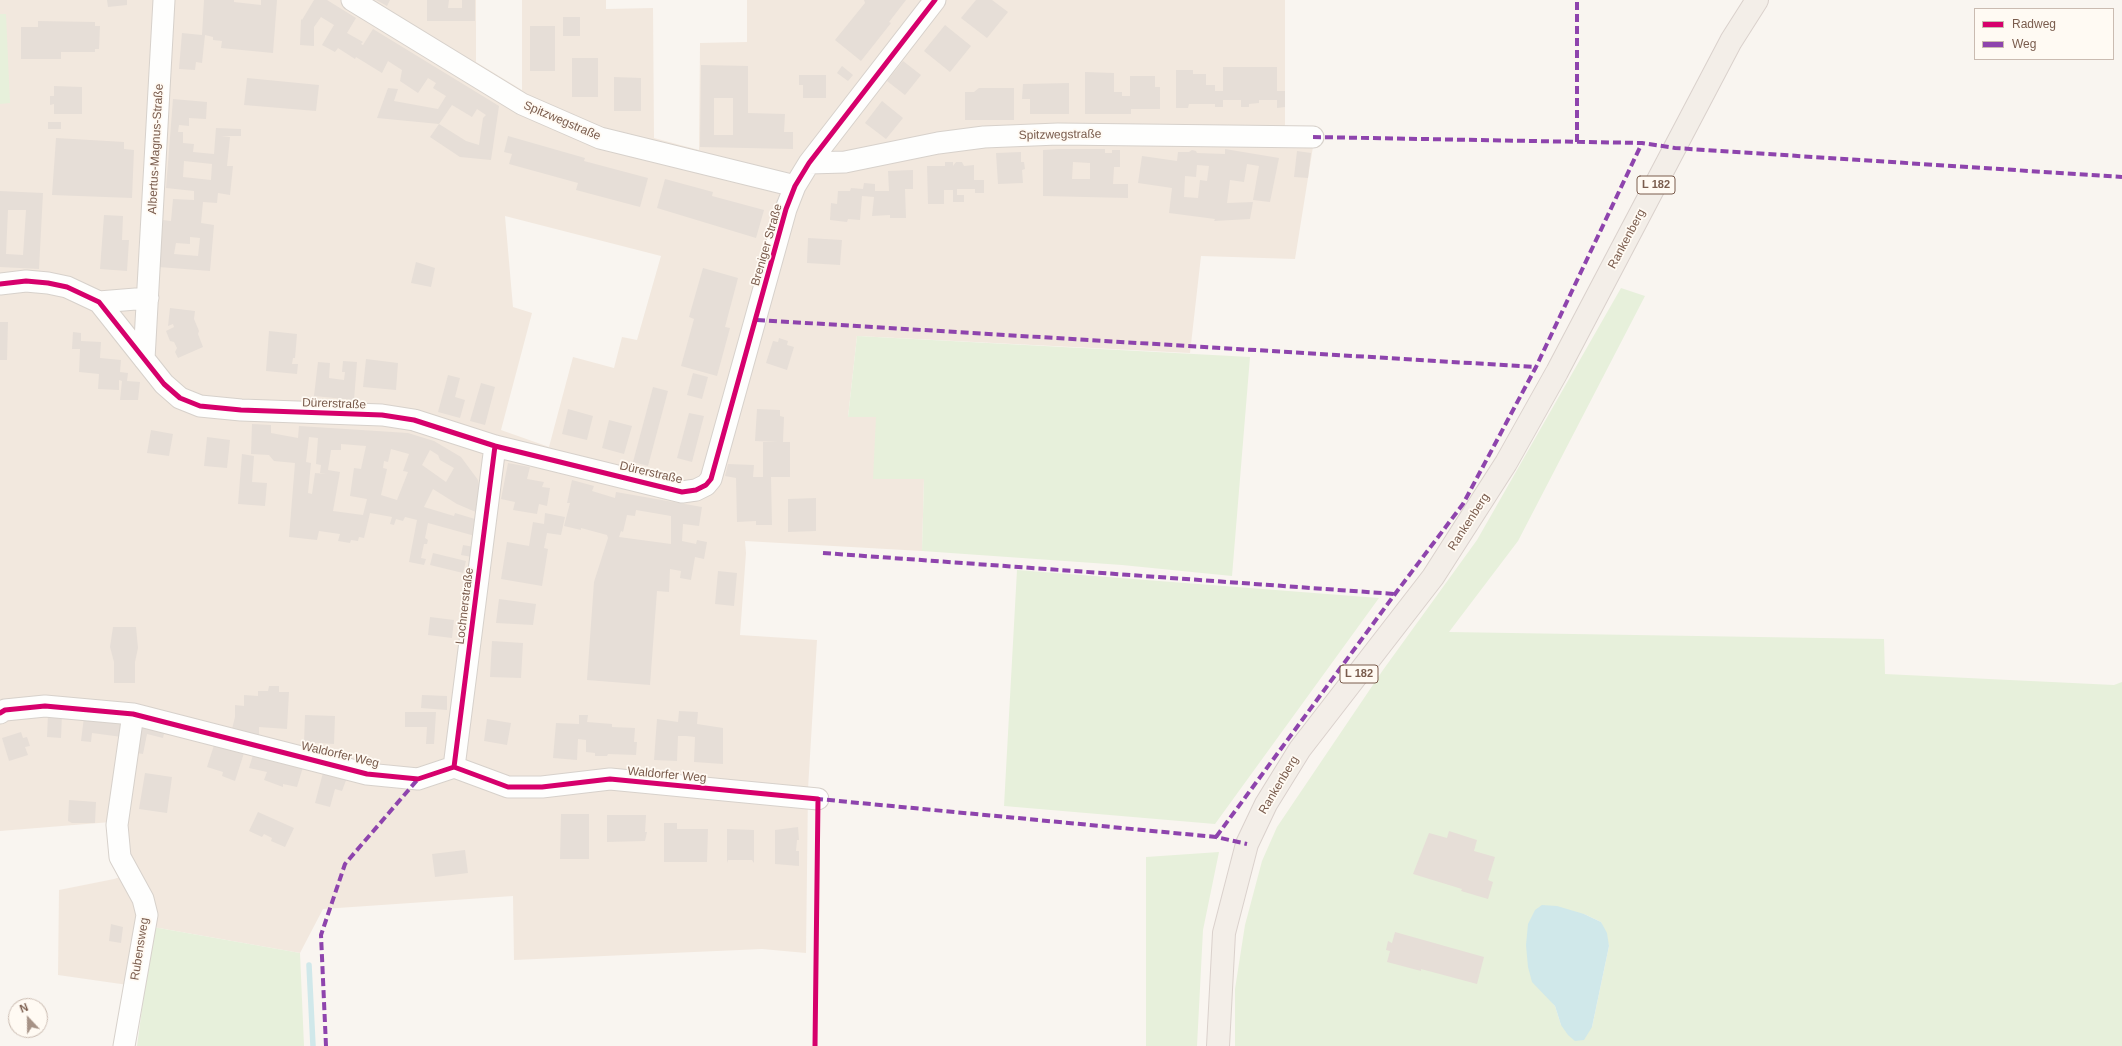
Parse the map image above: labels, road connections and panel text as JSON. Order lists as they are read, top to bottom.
{
  "streets": {
    "main road": ["L 182", "Rankenberg"],
    "street": [
      "Spitzwegstraße",
      "Albertus-Magnus-Straße",
      "Breniger Straße",
      "Dürerstraße",
      "Lochnerstraße",
      "Waldorfer Weg",
      "Rubensweg"
    ]
  },
  "crossings": [
    ["Spitzwegstraße", "Breniger Straße"],
    ["Albertus-Magnus-Straße", "Dürerstraße"],
    ["Breniger Straße", "Dürerstraße"],
    ["Dürerstraße", "Lochnerstraße"],
    ["Lochnerstraße", "Waldorfer Weg"],
    ["Waldorfer Weg", "Rubensweg"]
  ],
  "legend": ["Radweg", "Weg"],
  "north": "top"
}
